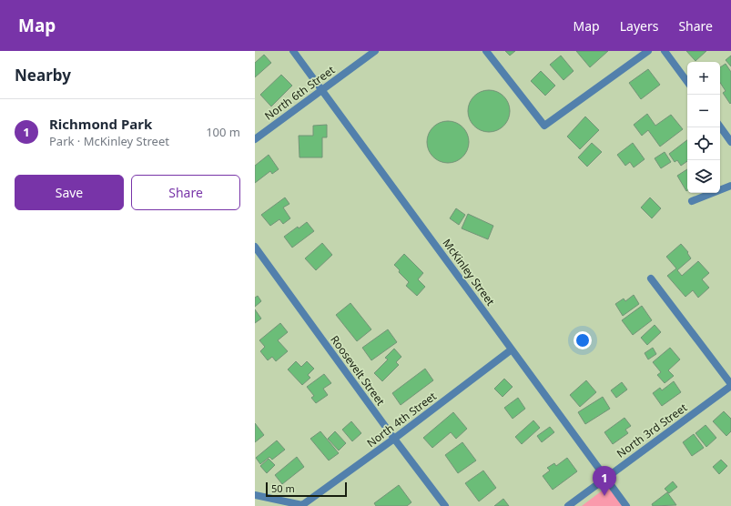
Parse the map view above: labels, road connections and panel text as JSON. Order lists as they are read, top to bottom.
{
  "streets": {
    "street": [
      "North 6th Street",
      "McKinley Street",
      "Roosevelt Street",
      "North 4th Street",
      "North 3rd Street"
    ]
  },
  "crossings": [
    ["North 6th Street", "McKinley Street"],
    ["McKinley Street", "North 4th Street"],
    ["McKinley Street", "North 3rd Street"],
    ["Roosevelt Street", "North 4th Street"]
  ],
  "scale_bar": "50 m",
  "page": {
    "header": "Map",
    "nav": ["Map", "Layers", "Share"],
    "heading": "Nearby",
    "map_buttons": ["+", "−"],
    "list": [
      {
        "mark": "1",
        "name": "Richmond Park",
        "note": "Park · McKinley Street",
        "value": "100 m"
      }
    ],
    "buttons": ["Save", "Share"],
    "pins": "1",
    "scale": "50 m"
  }
}
